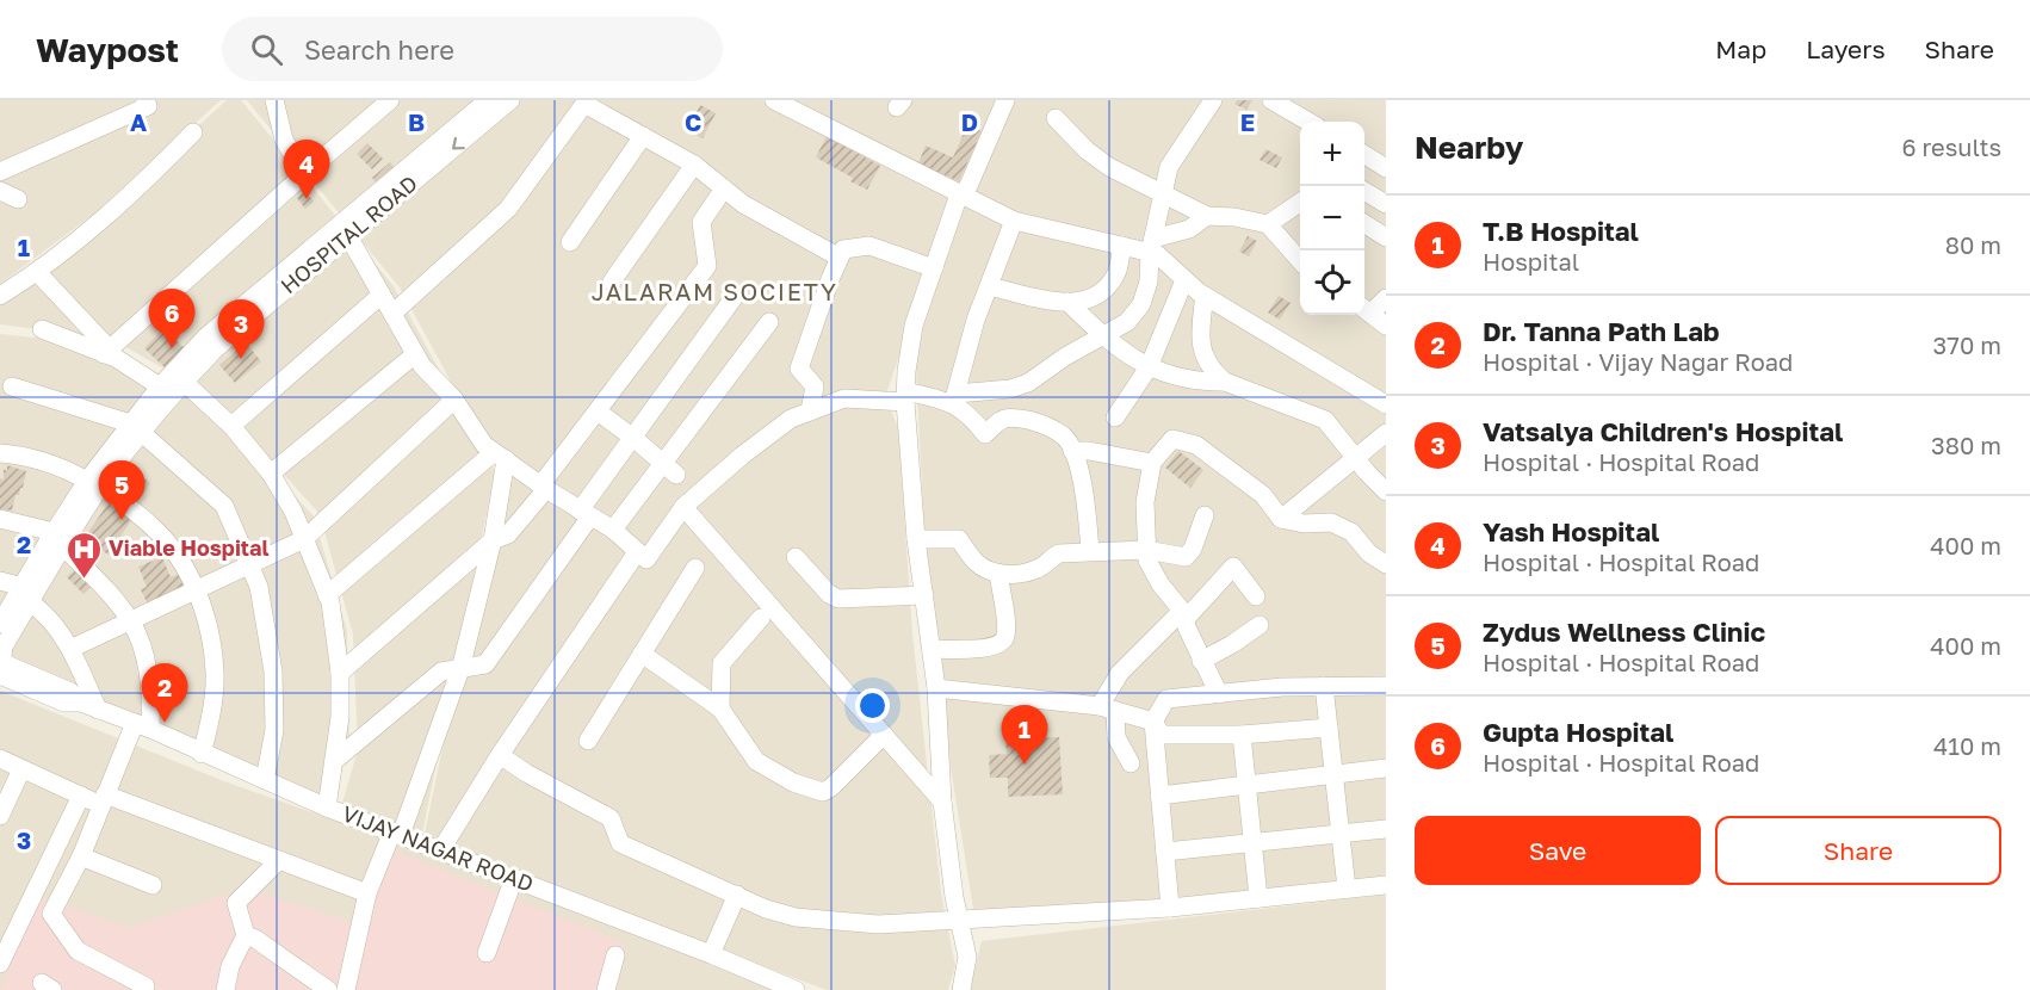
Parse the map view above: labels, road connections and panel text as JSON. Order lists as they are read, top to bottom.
{
  "streets": {
    "street": ["HOSPITAL ROAD", "VIJAY NAGAR ROAD"]
  },
  "crossings": [
    ["HOSPITAL ROAD", "VIJAY NAGAR ROAD"]
  ],
  "districts": ["JALARAM SOCIETY"],
  "places": {
    "hospital": ["Viable Hospital"]
  },
  "page": {
    "header": "Waypost",
    "search": "Search here",
    "nav": ["Map", "Layers", "Share"],
    "heading": ["Nearby", "6 results"],
    "map_buttons": ["+", "−"],
    "pins": [
      "4",
      "6",
      "3",
      "5",
      "2",
      "1"
    ],
    "list": [
      {
        "mark": "1",
        "name": "T.B Hospital",
        "note": "Hospital",
        "value": "80 m"
      },
      {
        "mark": "2",
        "name": "Dr. Tanna Path Lab",
        "note": "Hospital · Vijay Nagar Road",
        "value": "370 m"
      },
      {
        "mark": "3",
        "name": "Vatsalya Children's Hospital",
        "note": "Hospital · Hospital Road",
        "value": "380 m"
      },
      {
        "mark": "4",
        "name": "Yash Hospital",
        "note": "Hospital · Hospital Road",
        "value": "400 m"
      },
      {
        "mark": "5",
        "name": "Zydus Wellness Clinic",
        "note": "Hospital · Hospital Road",
        "value": "400 m"
      },
      {
        "mark": "6",
        "name": "Gupta Hospital",
        "note": "Hospital · Hospital Road",
        "value": "410 m"
      }
    ],
    "buttons": ["Save", "Share"]
  },
  "grid": {
    "columns": [
      "A",
      "B",
      "C",
      "D",
      "E"
    ],
    "rows": ["1", "2", "3"]
  }
}
